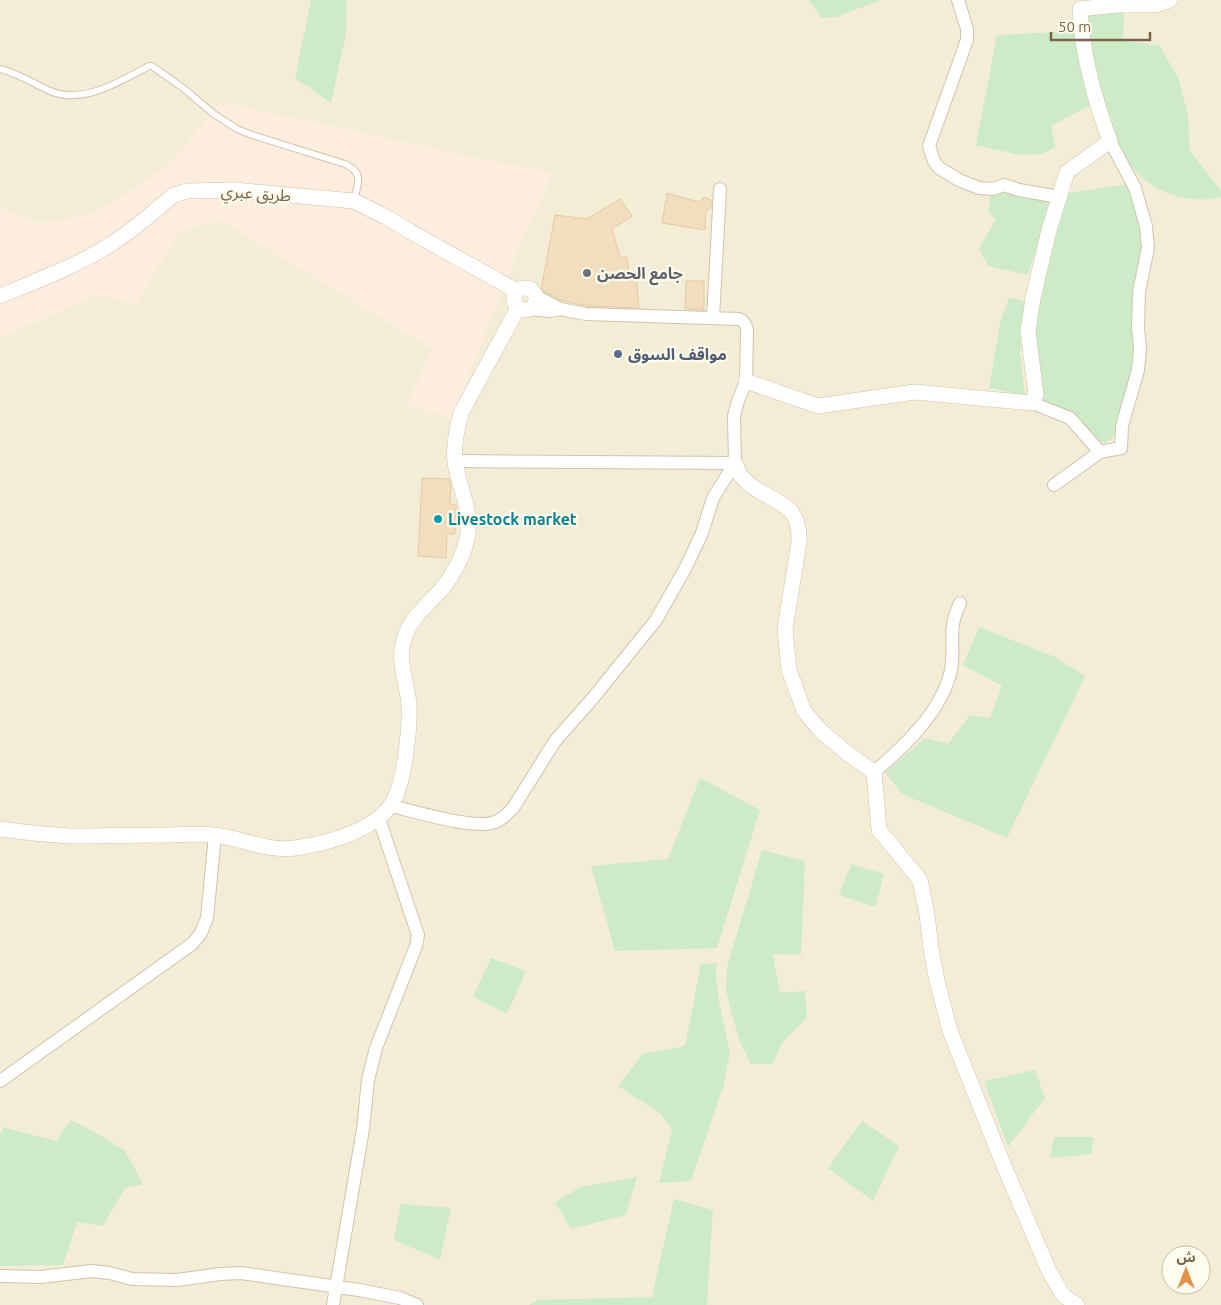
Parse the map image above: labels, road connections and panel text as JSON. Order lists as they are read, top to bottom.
{
  "streets": {
    "street": ["طريق عبري"]
  },
  "places": ["جامع الحصن", "مواقف السوق", "Livestock market"],
  "scale_bar": "50 m",
  "north": "top"
}
